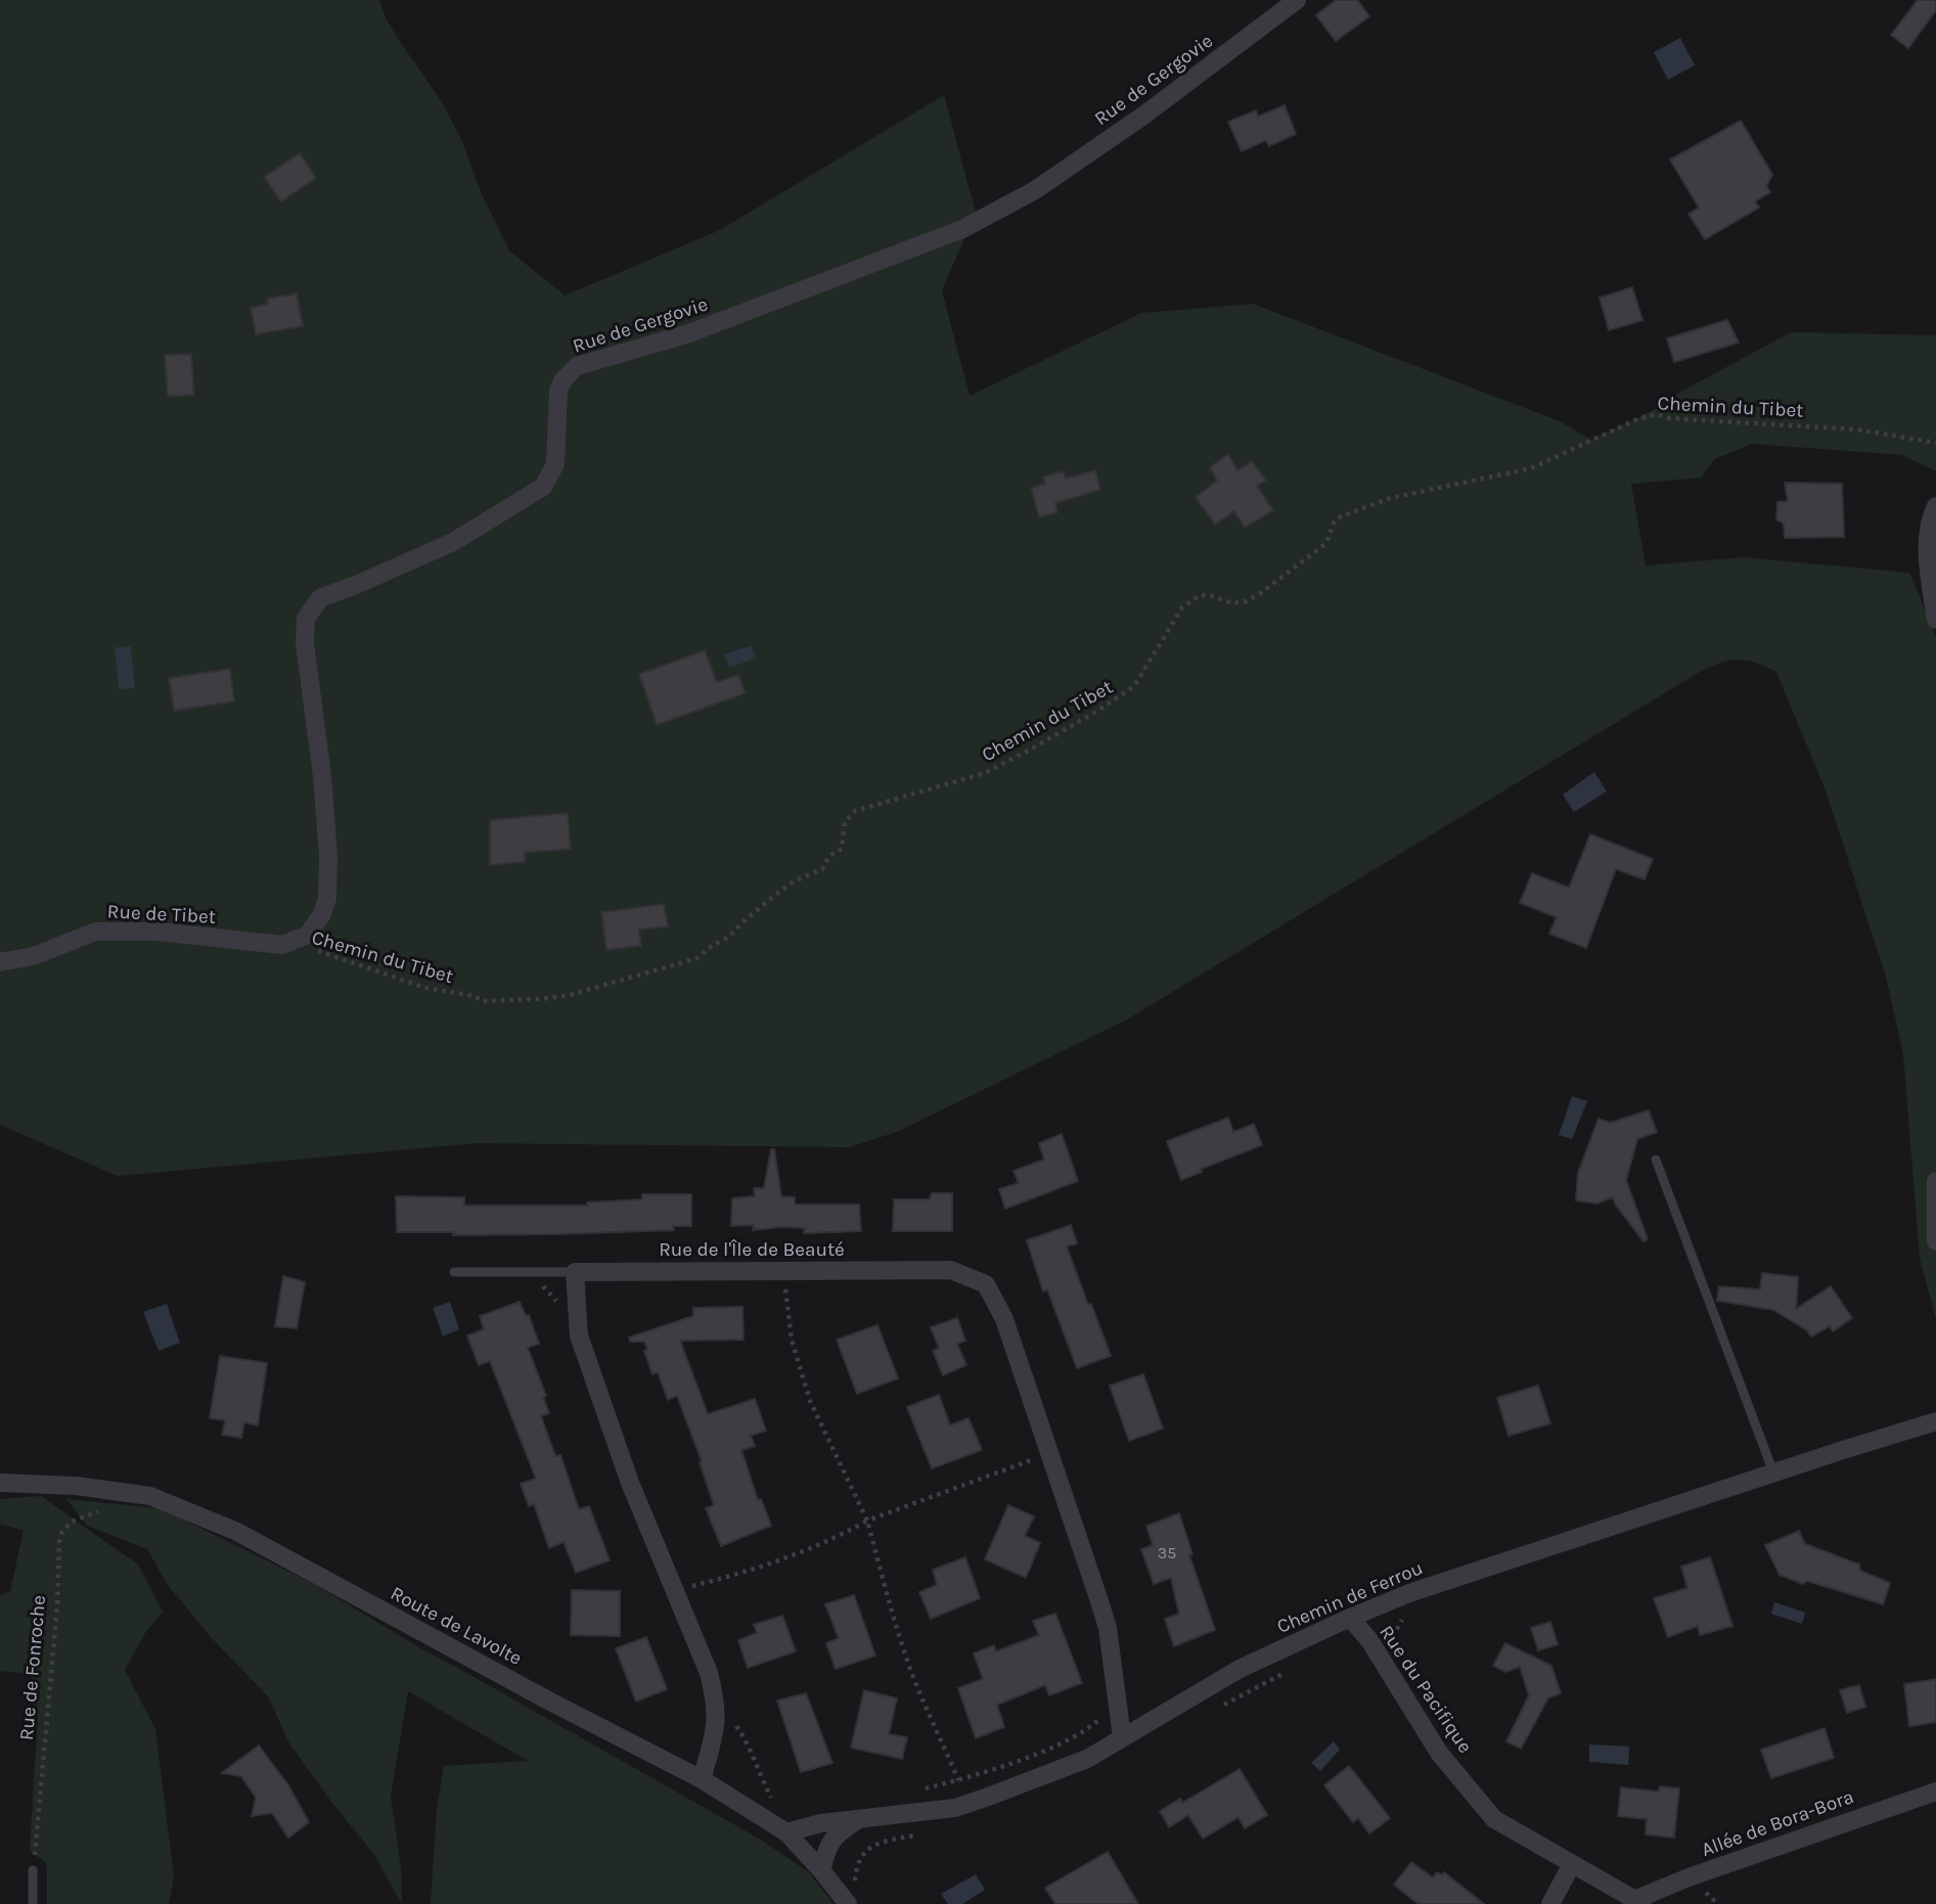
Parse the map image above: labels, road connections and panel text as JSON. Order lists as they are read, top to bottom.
{
  "streets": {
    "street": [
      "Rue de Gergovie",
      "Rue de Tibet",
      "Rue de l'Île de Beauté",
      "Chemin de Ferrou",
      "Route de Lavolte",
      "Rue du Pacifique",
      "Allée de Bora-Bora"
    ],
    "path": ["Chemin du Tibet", "Rue de Fonroche"]
  },
  "crossings": [
    ["Rue de Gergovie", "Chemin du Tibet"],
    ["Rue de Gergovie", "Rue de Tibet"],
    ["Chemin du Tibet", "Rue de Tibet"],
    ["Rue de l'Île de Beauté", "Chemin de Ferrou"],
    ["Chemin de Ferrou", "Route de Lavolte"],
    ["Chemin de Ferrou", "Rue du Pacifique"],
    ["Rue du Pacifique", "Allée de Bora-Bora"]
  ],
  "house_numbers": ["35"]
}
